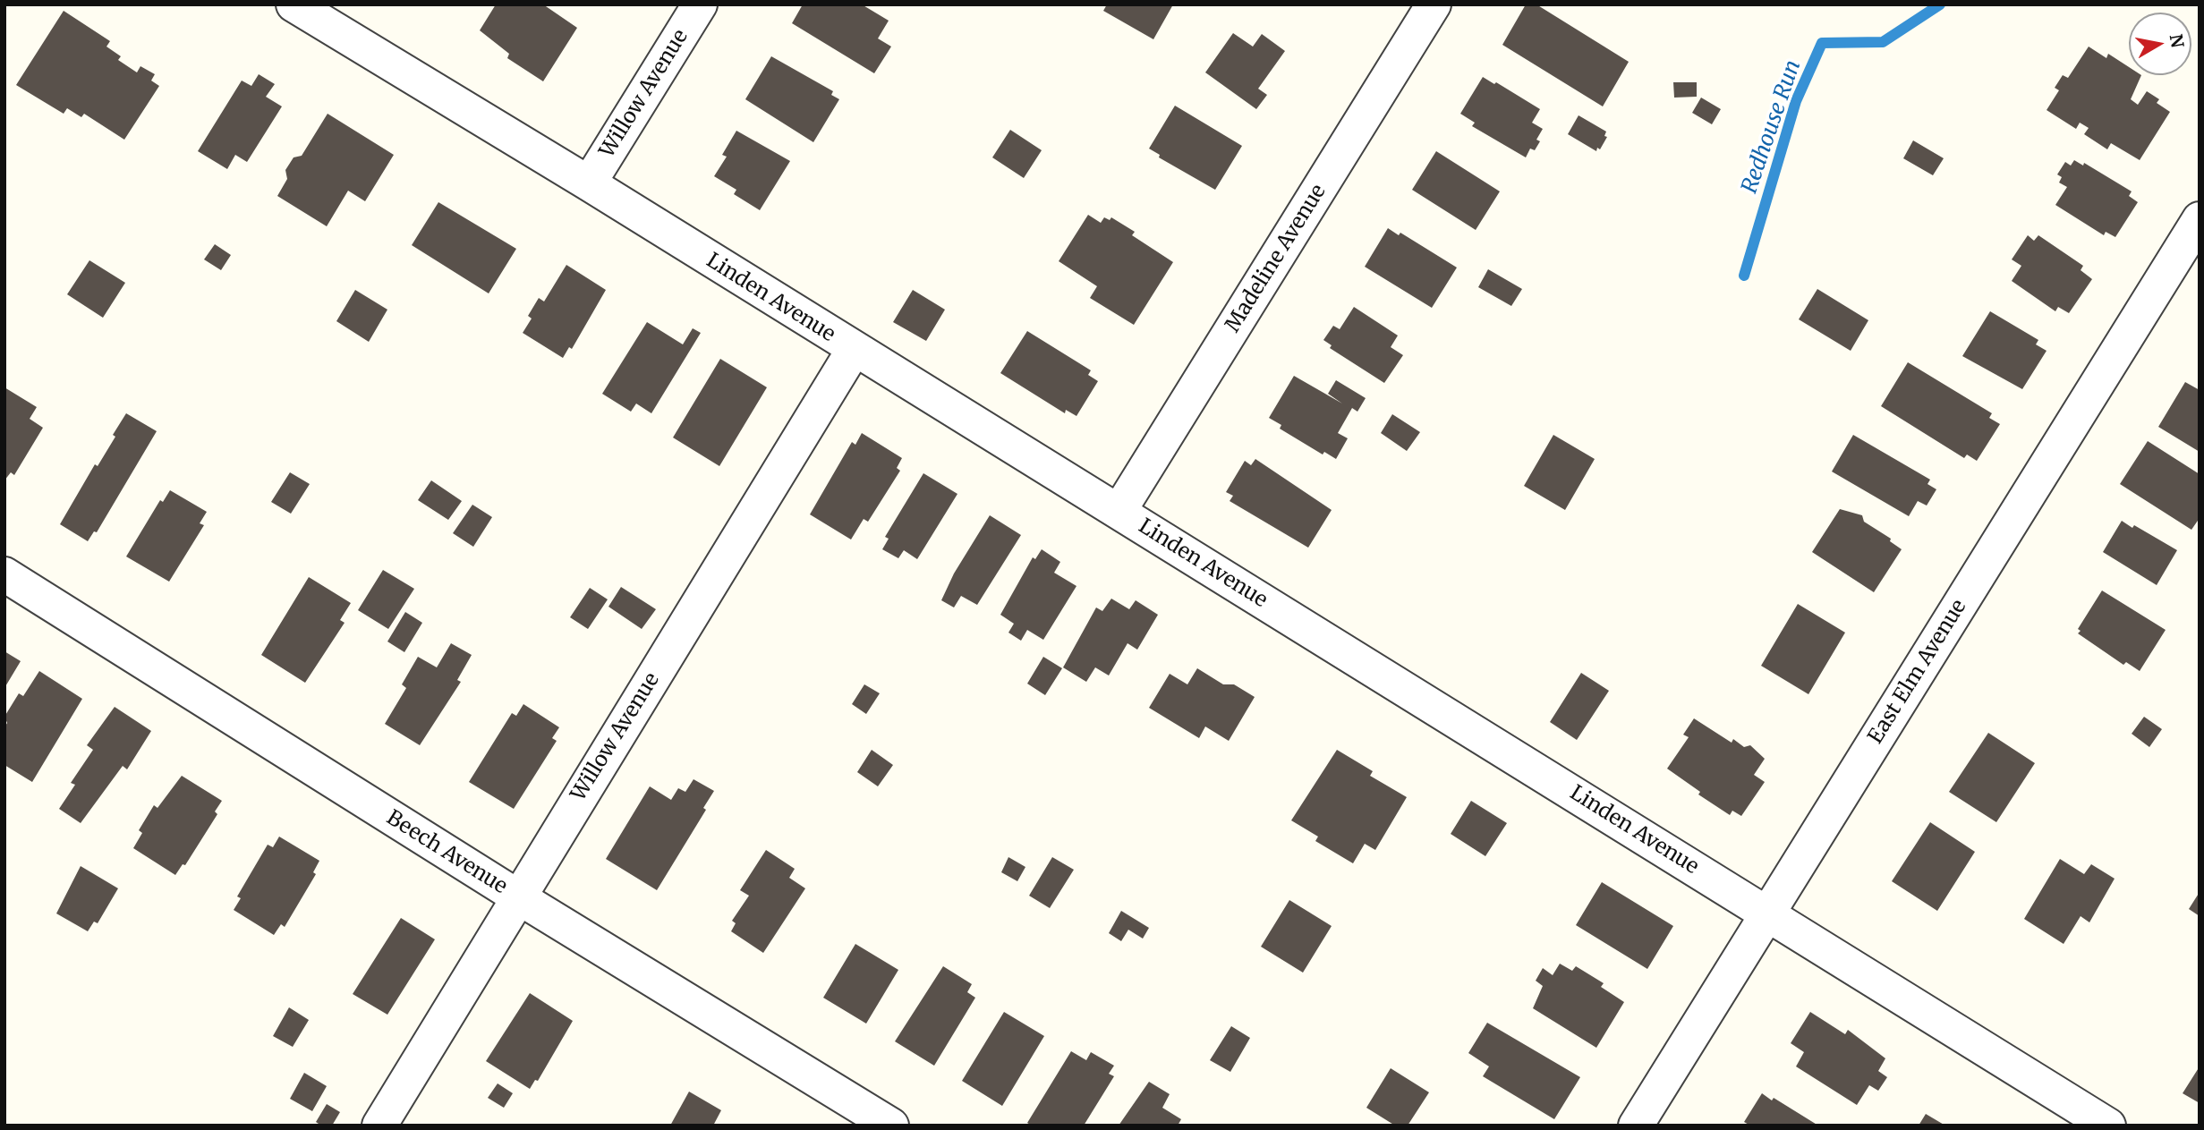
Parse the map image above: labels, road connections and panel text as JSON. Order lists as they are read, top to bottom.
{
  "streets": {
    "street": [
      "Willow Avenue",
      "Madeline Avenue",
      "Linden Avenue",
      "East Elm Avenue",
      "Beech Avenue"
    ]
  },
  "crossings": [
    ["Willow Avenue", "Linden Avenue"],
    ["Willow Avenue", "Beech Avenue"],
    ["Madeline Avenue", "Linden Avenue"],
    ["Linden Avenue", "East Elm Avenue"]
  ],
  "water": ["Redhouse Run"],
  "north": "right"
}
